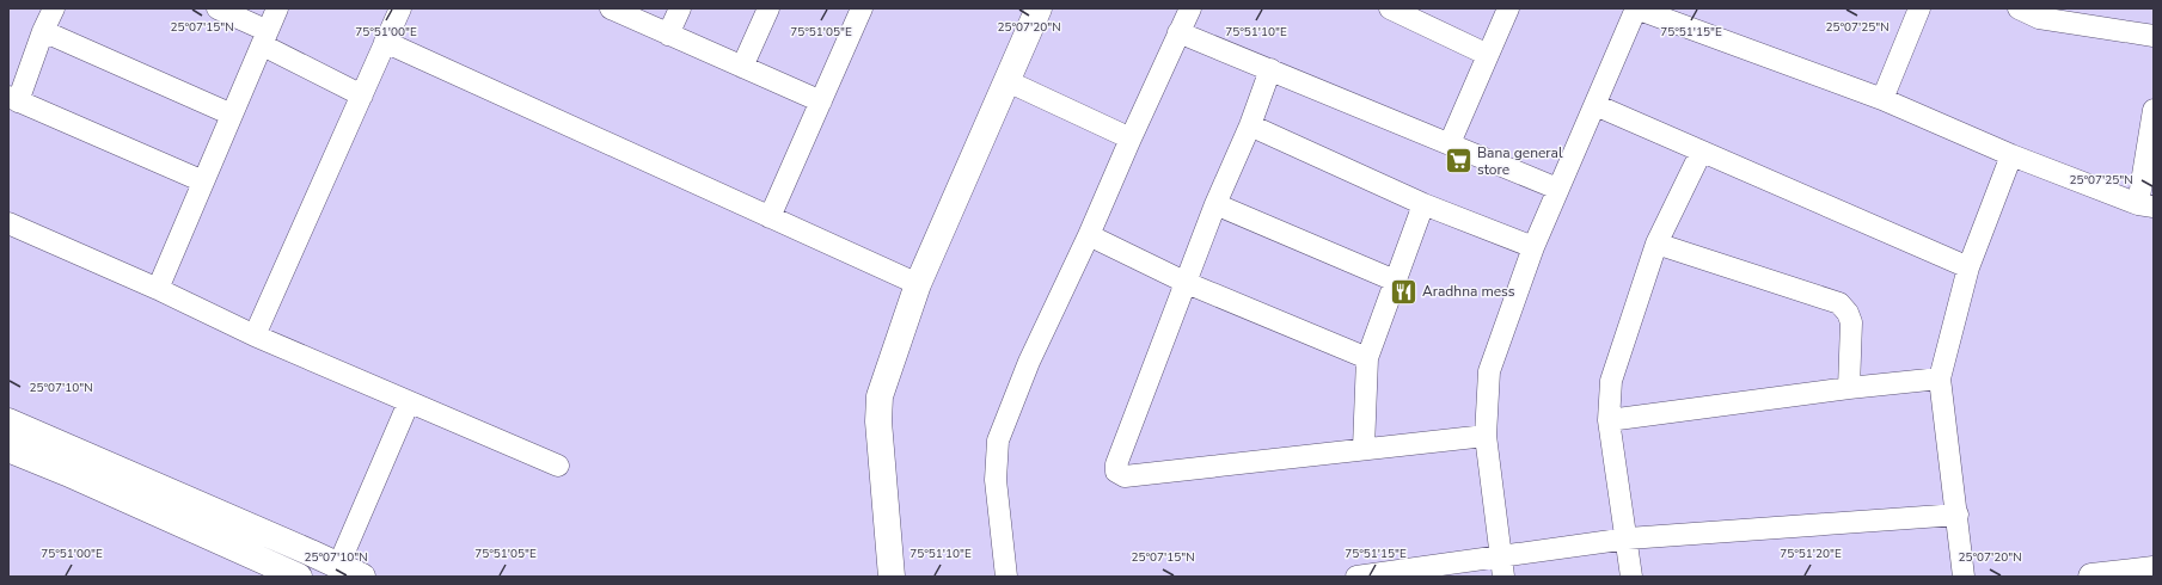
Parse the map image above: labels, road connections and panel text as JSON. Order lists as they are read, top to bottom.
{
  "places": {
    "supermarket": ["Bana general store"],
    "restaurant": ["Aradhna mess"]
  },
  "coordinates": [
    "25°07'15\"N",
    "25°07'20\"N",
    "25°07'25\"N",
    "75°51'00\"E",
    "75°51'05\"E",
    "75°51'10\"E",
    "75°51'15\"E",
    "25°07'10\"N",
    "75°51'20\"E"
  ]
}
